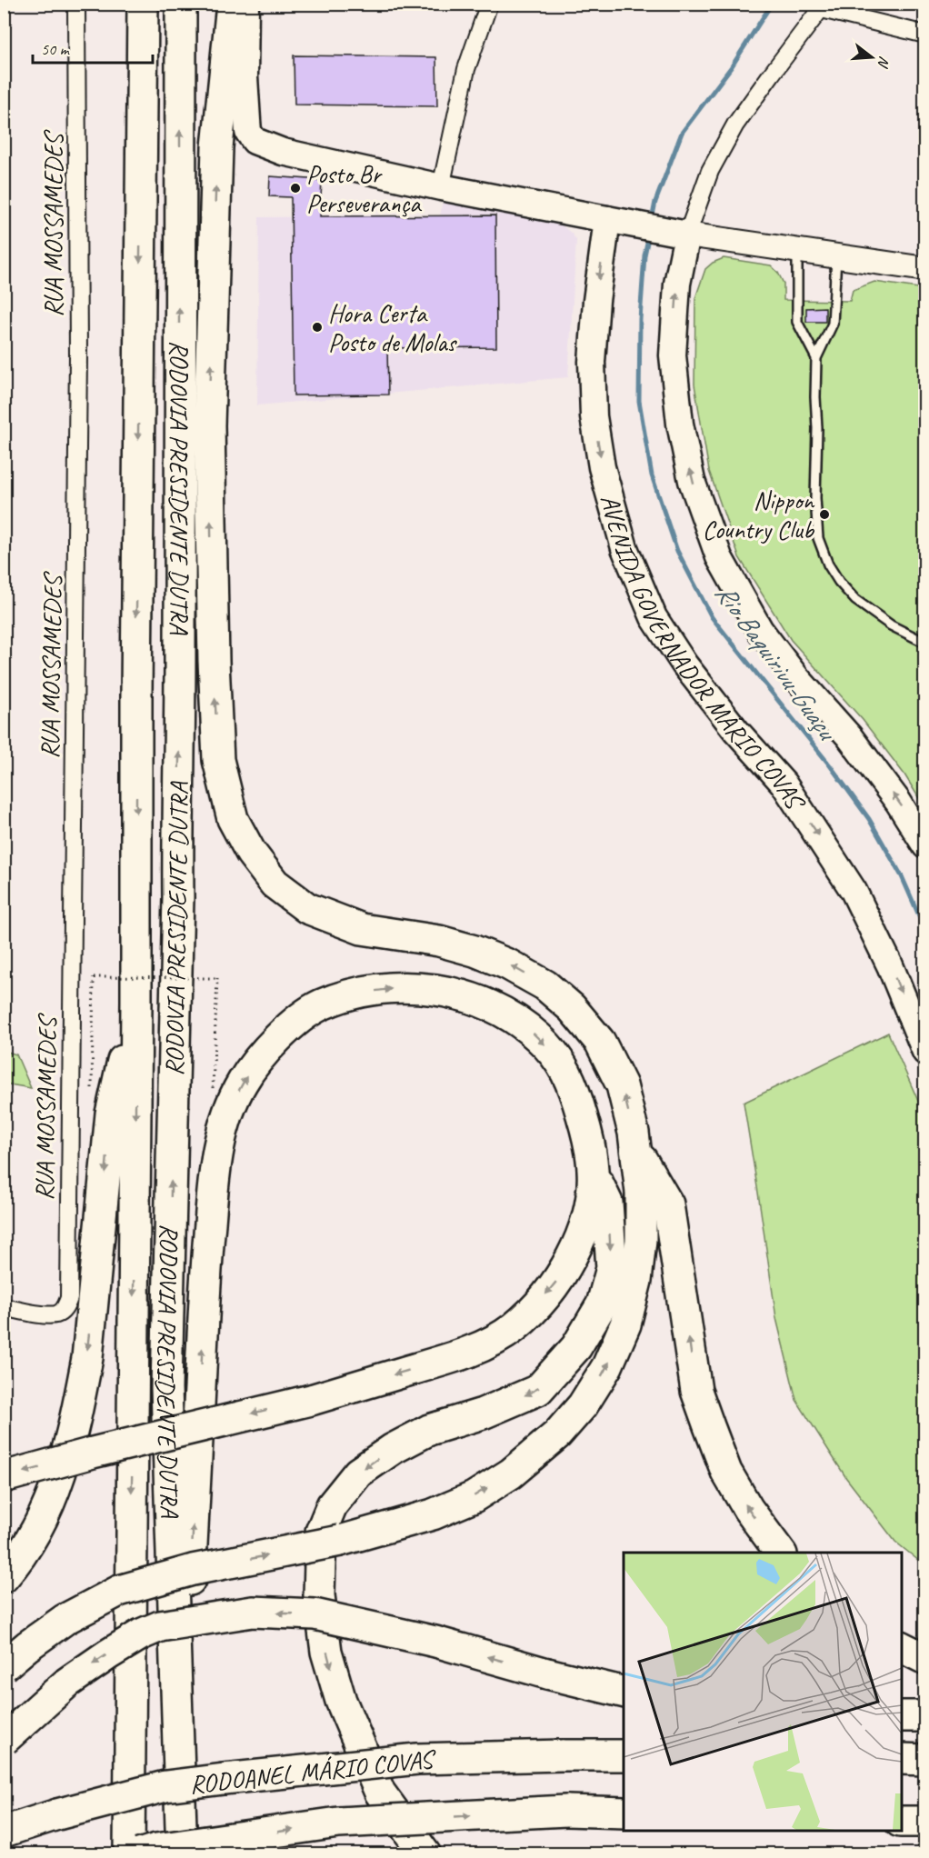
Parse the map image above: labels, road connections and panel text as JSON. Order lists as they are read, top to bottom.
{
  "streets": {
    "highway": ["RODOVIA PRESIDENTE DUTRA", "RODOANEL MÁRIO COVAS"],
    "main road": ["AVENIDA GOVERNADOR MÁRIO COVAS"],
    "street": ["RUA MOSSAMEDES"]
  },
  "water": ["Rio Baquirivu-Guaçu"],
  "places": ["Posto Br Perseverança", "Hora Certa Posto de Molas", "Nippon Country Club"],
  "scale_bar": "50 m",
  "north": "right"
}
